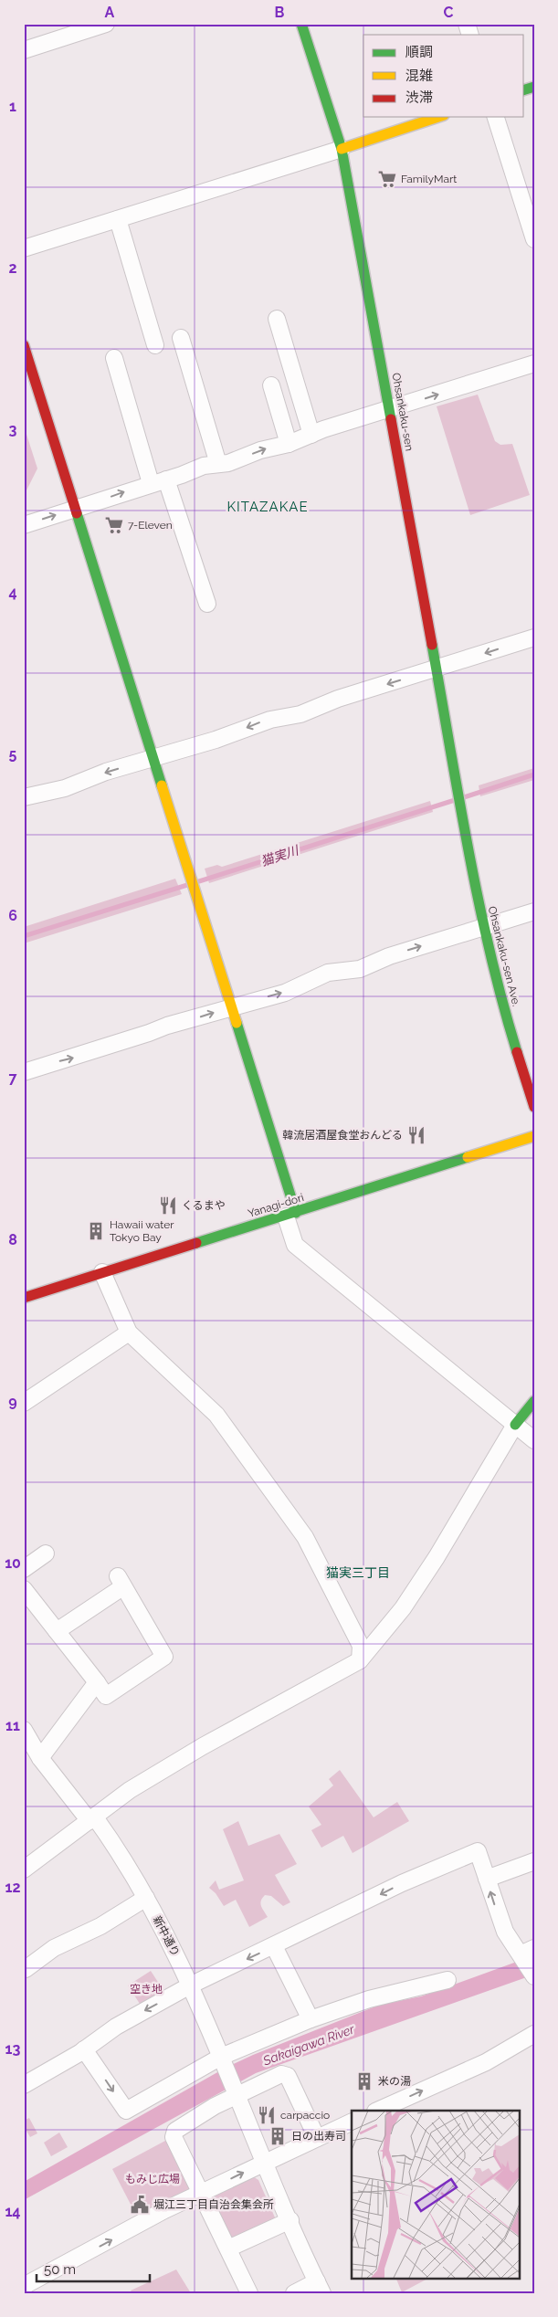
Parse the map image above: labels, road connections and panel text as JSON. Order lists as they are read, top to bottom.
{
  "streets": {
    "street": [
      "Ohsankaku-sen",
      "Ohsankaku-sen Ave.",
      "Yanagi-dori",
      "新中通り"
    ]
  },
  "crossings": [
    ["Ohsankaku-sen", "Ohsankaku-sen Ave."]
  ],
  "districts": ["KITAZAKAE", "猫実三丁目"],
  "water": ["猫実川", "Sakaigawa River"],
  "parks": ["空き地", "もみじ広場"],
  "places": {
    "supermarket": ["FamilyMart", "7-Eleven"],
    "restaurant": ["韓流居酒屋食堂おんどる", "くるまや", "carpaccio"],
    "building": ["Hawaii water Tokyo Bay", "米の湯", "日の出寿司"],
    "public building": ["堀江三丁目自治会集会所"]
  },
  "legend": ["順調", "混雑", "渋滞"],
  "scale_bar": "50 m",
  "grid": {
    "columns": ["A", "B", "C"],
    "rows": [
      "1",
      "2",
      "3",
      "4",
      "5",
      "6",
      "7",
      "8",
      "9",
      "10",
      "11",
      "12",
      "13",
      "14"
    ]
  }
}
